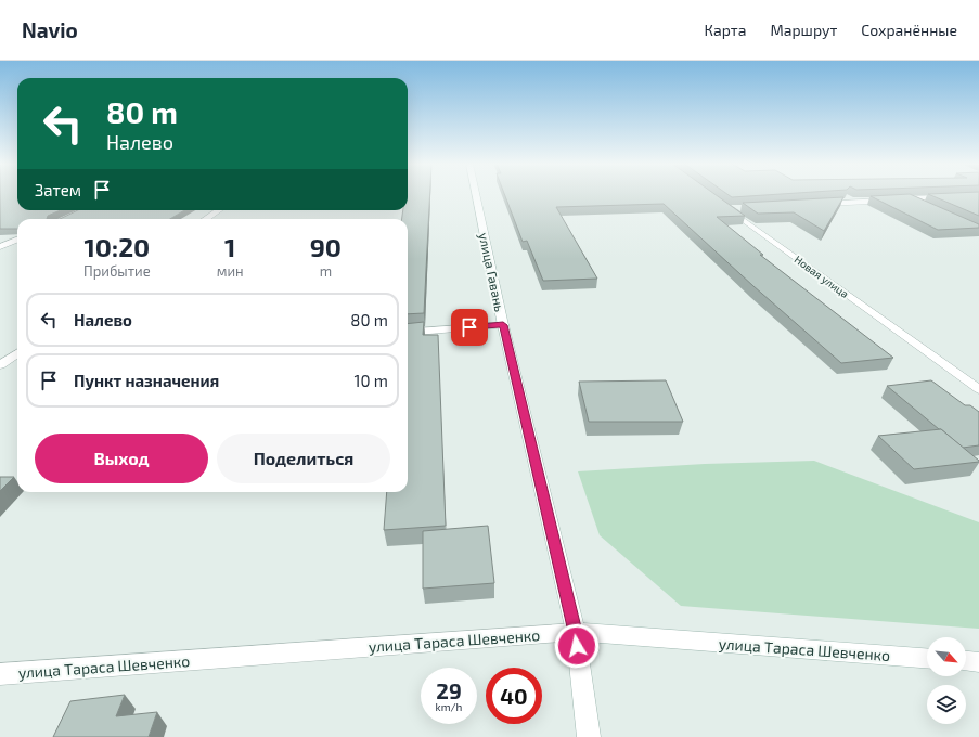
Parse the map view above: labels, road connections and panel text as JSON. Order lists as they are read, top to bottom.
{
  "streets": {
    "street": ["улица Гавань", "Новая улица", "улица Тараса Шевченко"]
  },
  "crossings": [
    ["улица Гавань", "улица Тараса Шевченко"]
  ],
  "north": "bottom right",
  "page": {
    "header": "Navio",
    "nav": ["Карта", "Маршрут", "Сохранённые"],
    "turn": ["80 m", "Налево"],
    "then": "Затем",
    "eta": [
      "10:20",
      "Прибытие",
      "1",
      "мин",
      "90",
      "m"
    ],
    "list": [
      {
        "name": "Налево",
        "value": "80 m"
      },
      {
        "name": "Пункт назначения",
        "value": "10 m"
      }
    ],
    "buttons": ["Выход", "Поделиться"],
    "speed": "29 km/h",
    "limit": "40"
  }
}
